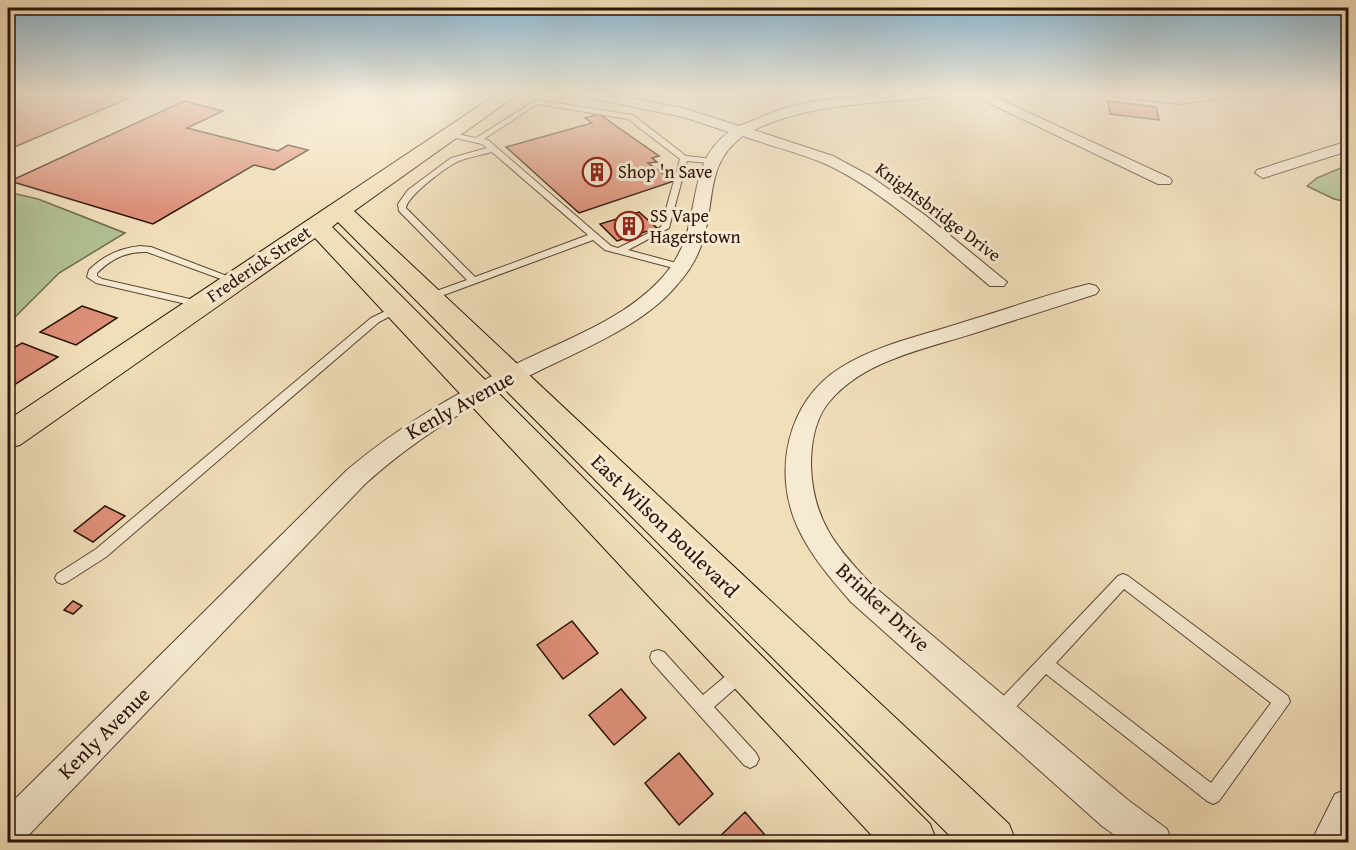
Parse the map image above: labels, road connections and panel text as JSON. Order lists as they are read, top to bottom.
{
  "streets": {
    "main road": ["Frederick Street", "East Wilson Boulevard"],
    "street": ["Knightsbridge Drive", "Kenly Avenue", "Brinker Drive"]
  },
  "crossings": [
    ["Frederick Street", "East Wilson Boulevard"],
    ["Kenly Avenue", "East Wilson Boulevard"]
  ],
  "places": {
    "building": ["Shop 'n Save", "SS Vape Hagerstown"]
  }
}
